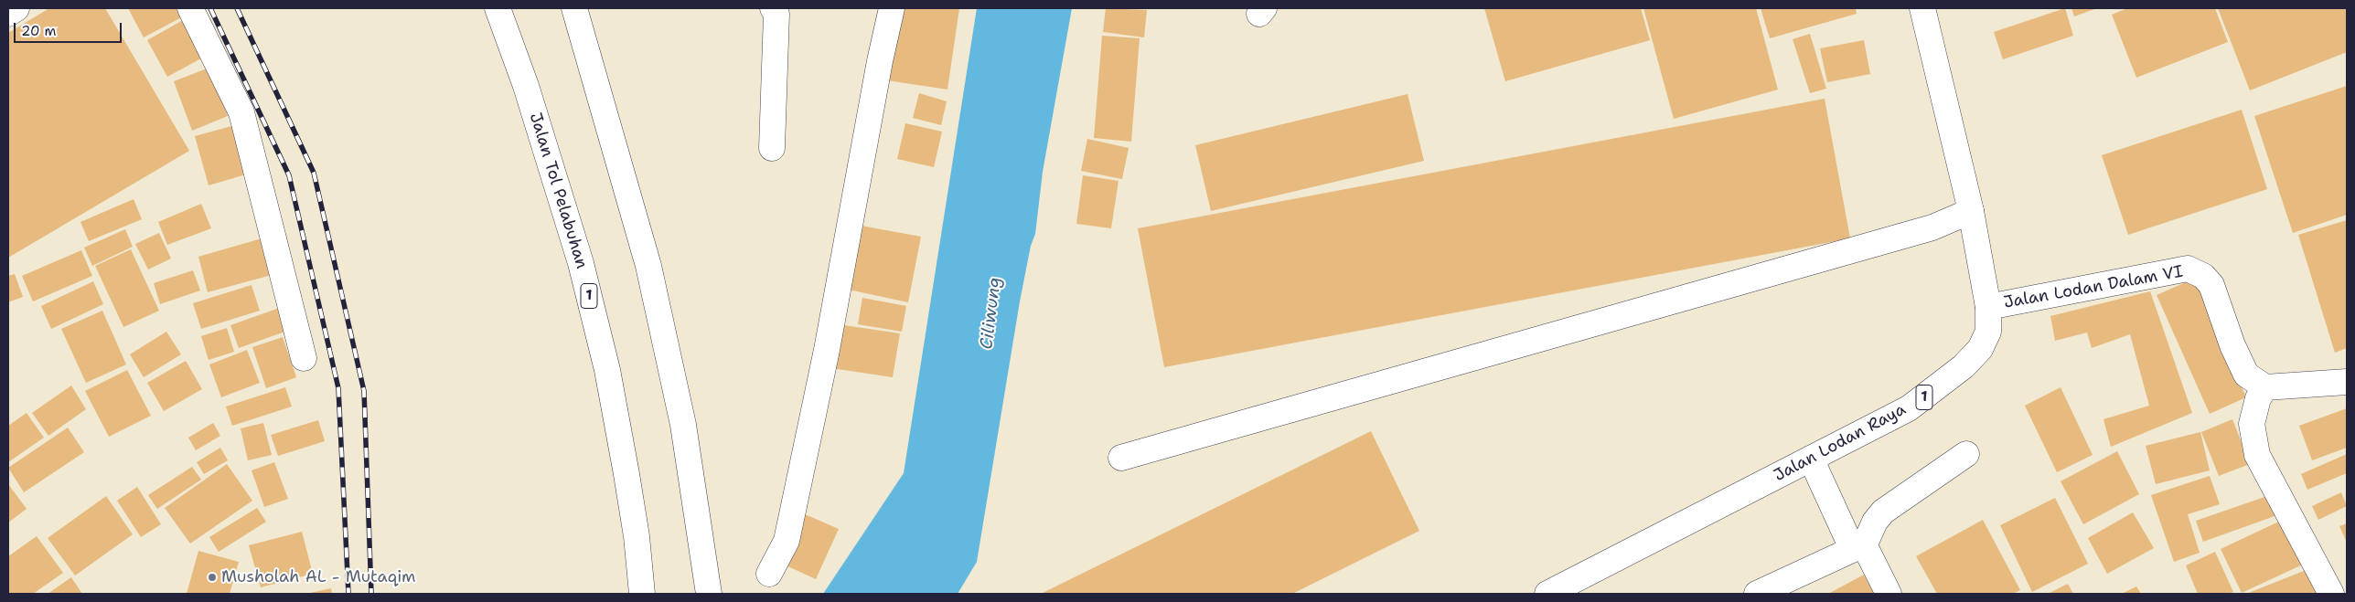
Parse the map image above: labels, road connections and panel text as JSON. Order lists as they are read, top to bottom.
{
  "streets": {
    "main road": [
      "Jalan Tol Pelabuhan",
      "Jalan Lodan Dalam VI",
      "1",
      "Jalan Lodan Raya"
    ]
  },
  "crossings": [
    ["Jalan Lodan Dalam VI", "Jalan Lodan Raya"]
  ],
  "water": ["Ciliwung"],
  "places": ["Musholah AL - Mutaqim"],
  "scale_bar": "20 m"
}
